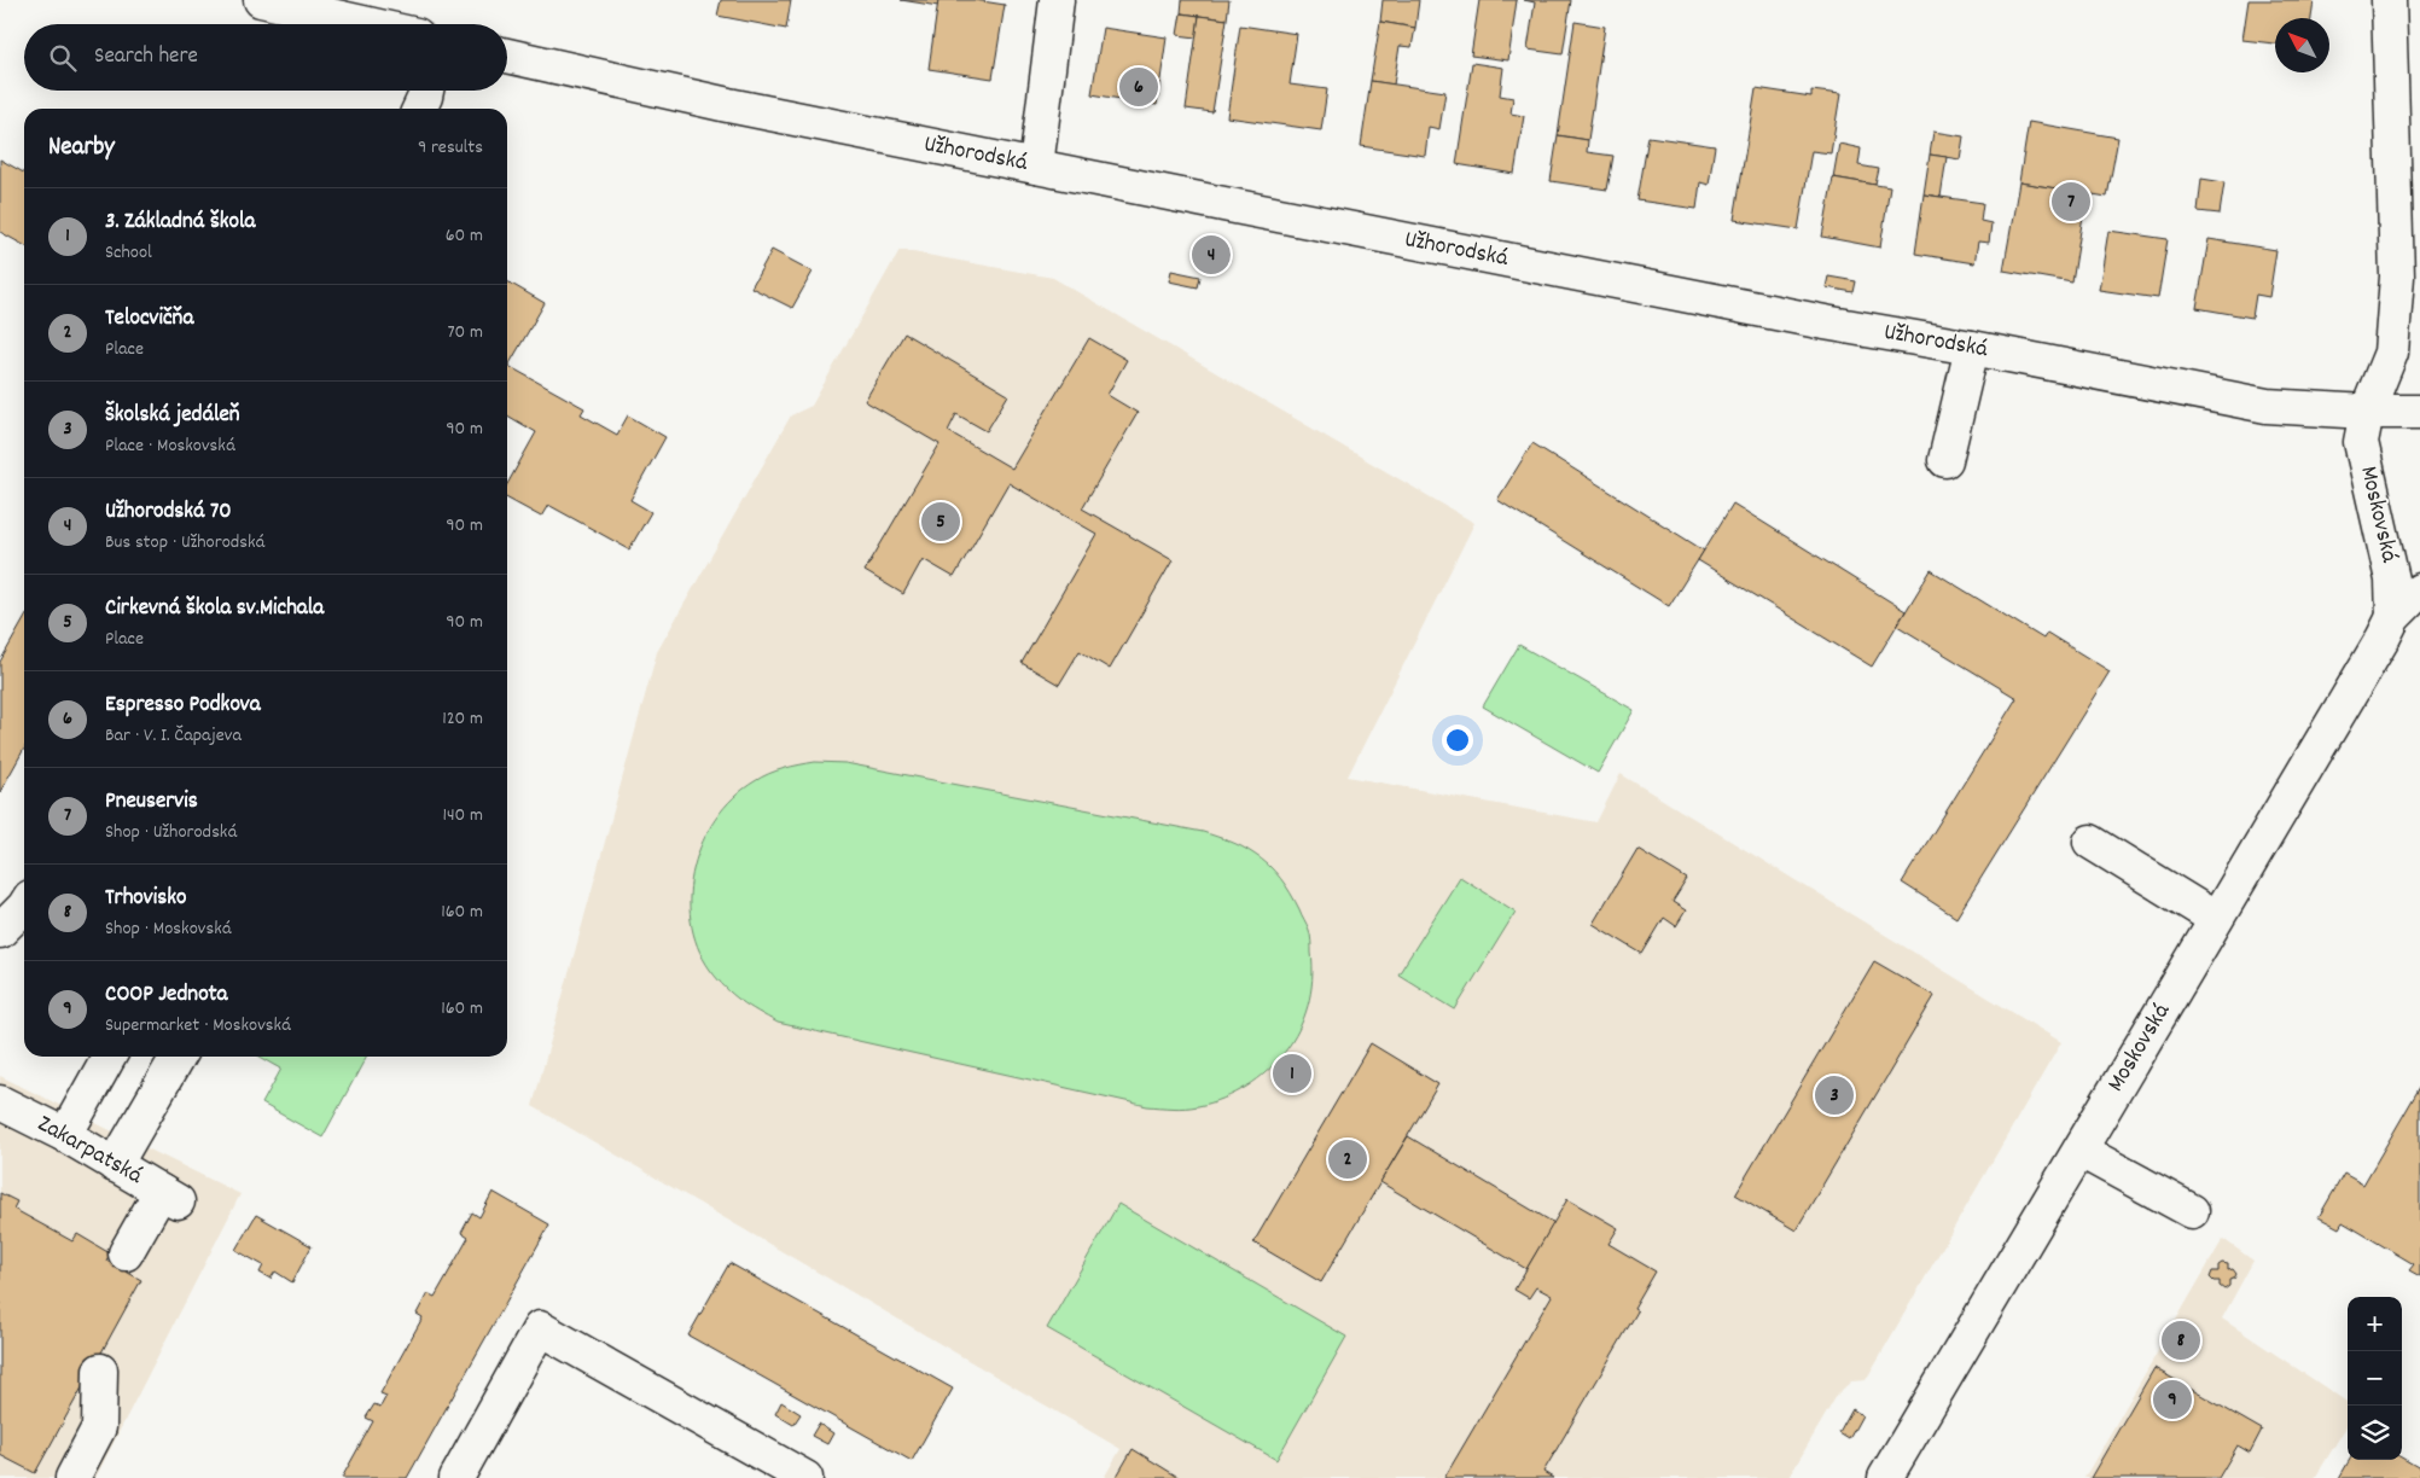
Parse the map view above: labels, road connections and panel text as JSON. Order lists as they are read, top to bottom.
{
  "streets": {
    "street": ["Užhorodská", "Moskovská", "Zakarpatská"]
  },
  "crossings": [
    ["Užhorodská", "Moskovská"]
  ],
  "north": "top left",
  "page": {
    "search": "Search here",
    "pins": [
      "6",
      "7",
      "4",
      "5",
      "1",
      "3",
      "2",
      "8",
      "9"
    ],
    "heading": ["Nearby", "9 results"],
    "list": [
      {
        "mark": "1",
        "name": "3. Základná škola",
        "note": "School",
        "value": "60 m"
      },
      {
        "mark": "2",
        "name": "Telocvičňa",
        "note": "Place",
        "value": "70 m"
      },
      {
        "mark": "3",
        "name": "Školská jedáleň",
        "note": "Place · Moskovská",
        "value": "90 m"
      },
      {
        "mark": "4",
        "name": "Užhorodská 70",
        "note": "Bus stop · Užhorodská",
        "value": "90 m"
      },
      {
        "mark": "5",
        "name": "Cirkevná škola sv.Michala",
        "note": "Place",
        "value": "90 m"
      },
      {
        "mark": "6",
        "name": "Espresso Podkova",
        "note": "Bar · V. I. Čapajeva",
        "value": "120 m"
      },
      {
        "mark": "7",
        "name": "Pneuservis",
        "note": "Shop · Užhorodská",
        "value": "140 m"
      },
      {
        "mark": "8",
        "name": "Trhovisko",
        "note": "Shop · Moskovská",
        "value": "160 m"
      },
      {
        "mark": "9",
        "name": "COOP Jednota",
        "note": "Supermarket · Moskovská",
        "value": "160 m"
      }
    ],
    "map_buttons": ["+", "−"]
  }
}
